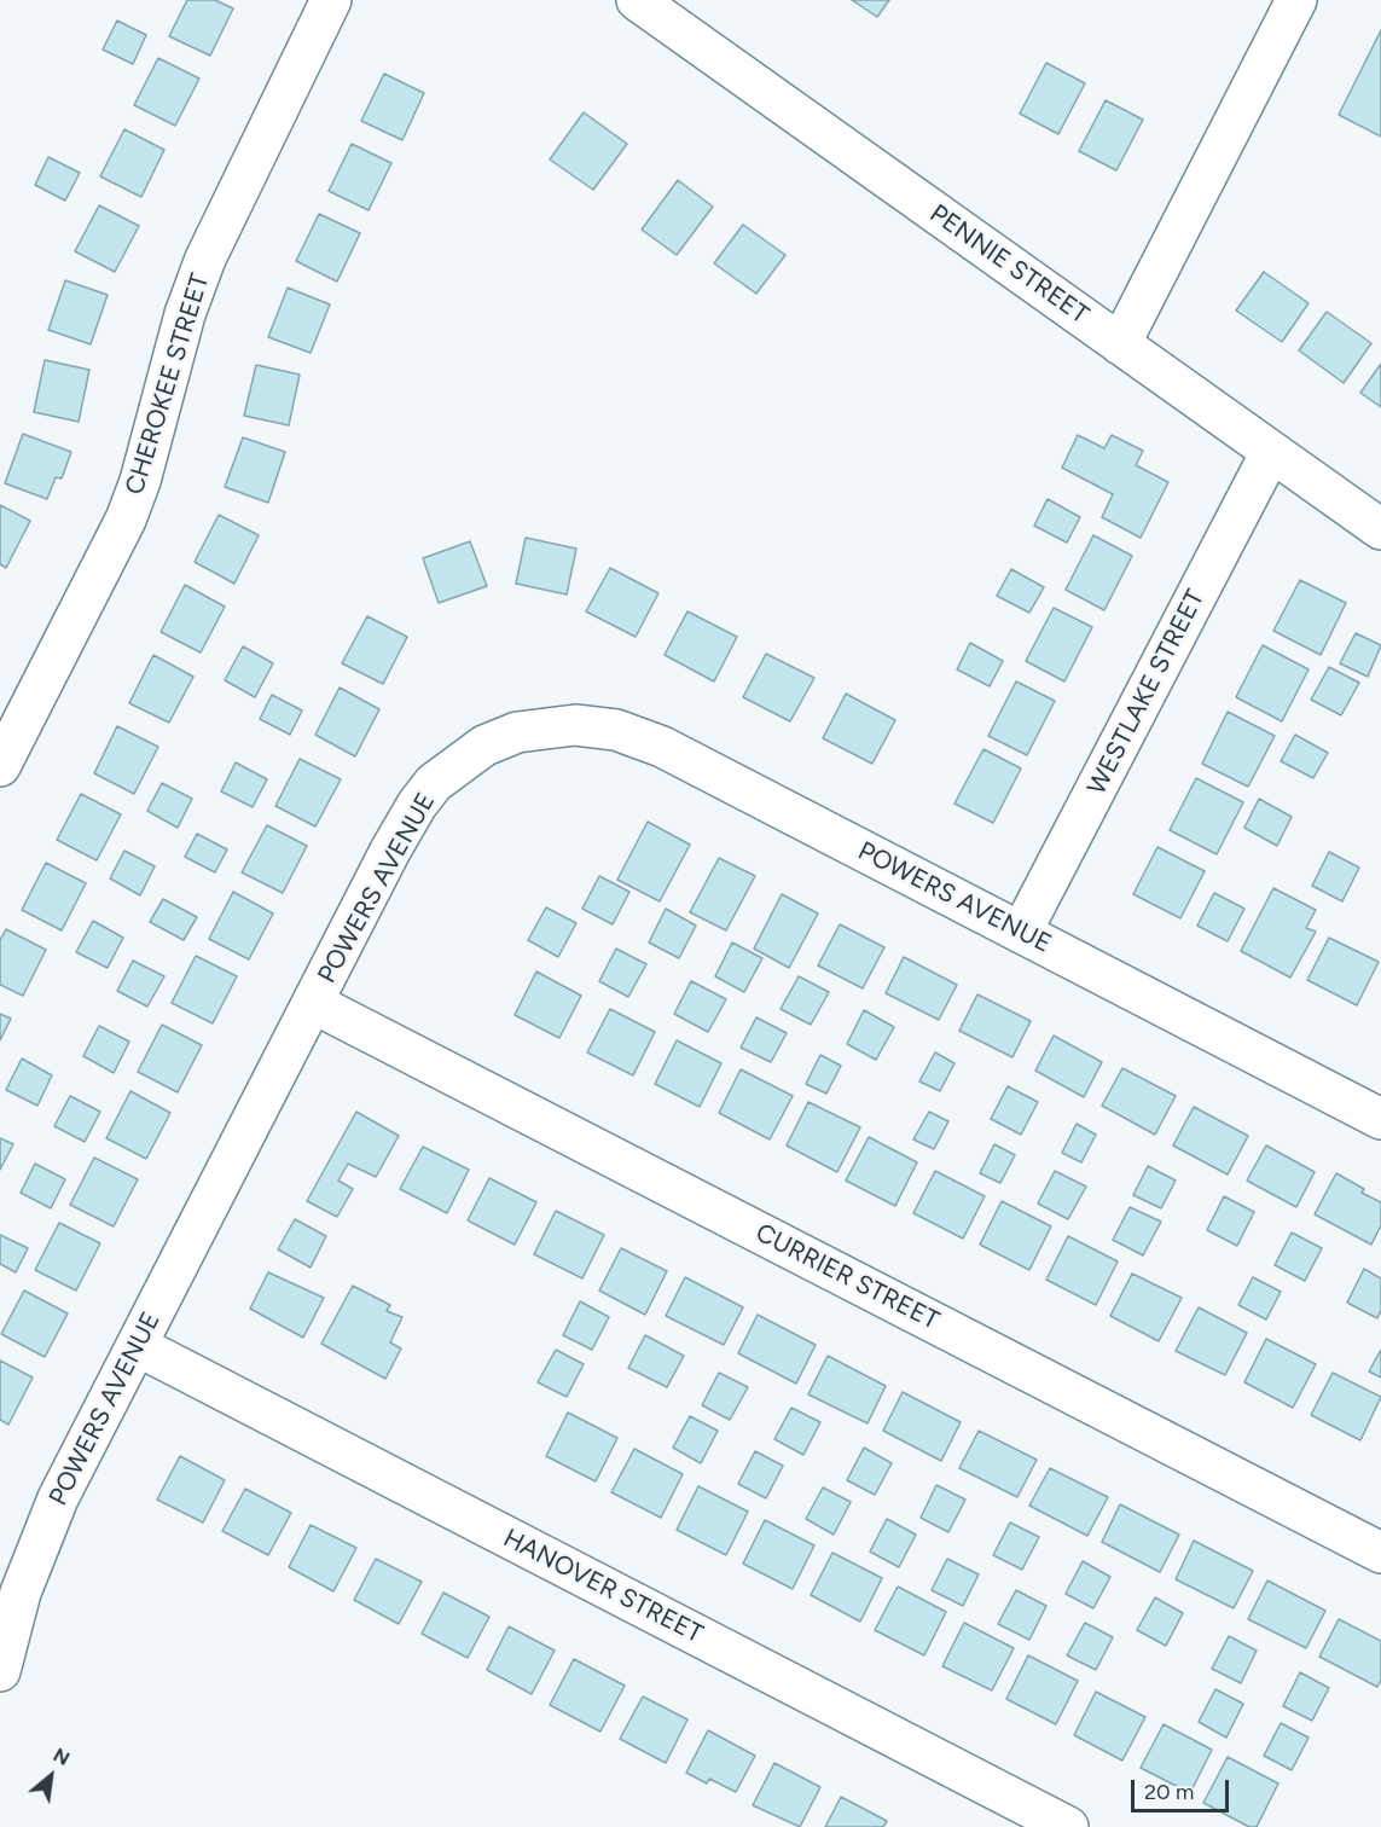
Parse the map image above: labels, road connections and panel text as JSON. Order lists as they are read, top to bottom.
{
  "streets": {
    "street": [
      "PENNIE STREET",
      "CHEROKEE STREET",
      "WESTLAKE STREET",
      "POWERS AVENUE",
      "CURRIER STREET",
      "HANOVER STREET"
    ]
  },
  "crossings": [
    ["PENNIE STREET", "WESTLAKE STREET"],
    ["WESTLAKE STREET", "POWERS AVENUE"],
    ["POWERS AVENUE", "CURRIER STREET"],
    ["POWERS AVENUE", "HANOVER STREET"]
  ],
  "scale_bar": "20 m",
  "north": "top right"
}
